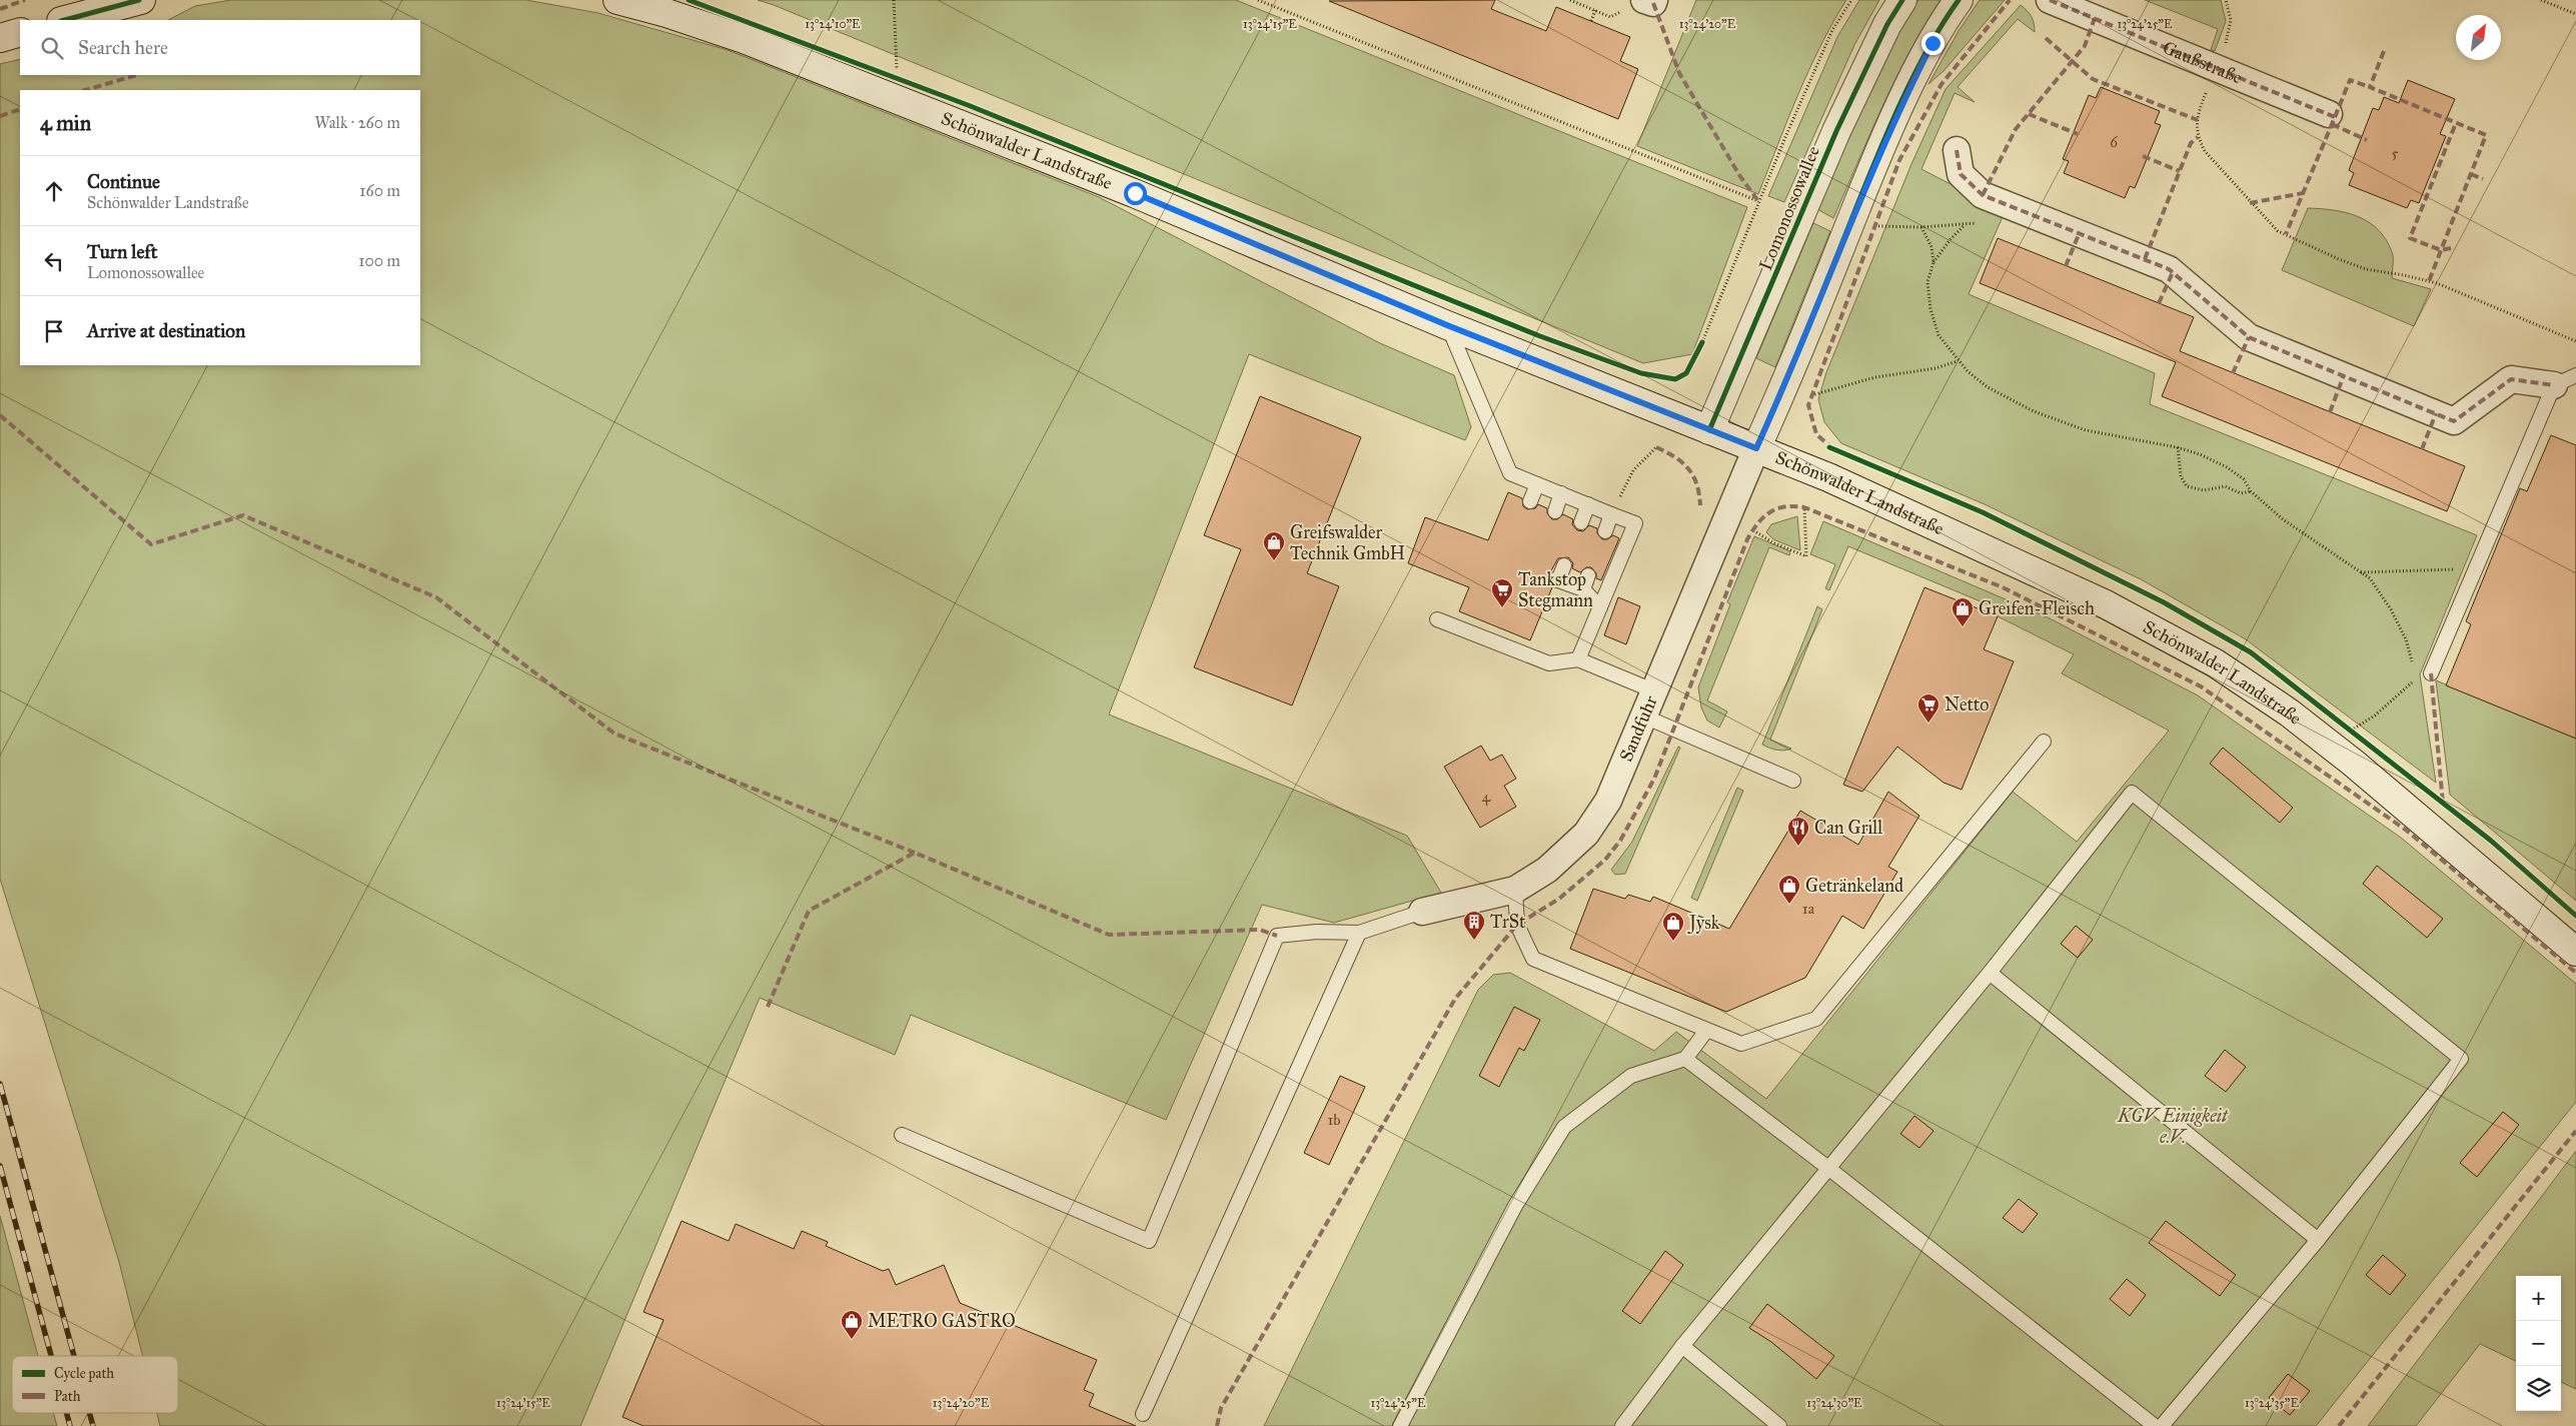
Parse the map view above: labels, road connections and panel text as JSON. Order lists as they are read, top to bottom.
{
  "streets": {
    "main road": ["Schönwalder Landstraße", "Lomonossowallee"],
    "street": ["Gaußstraße", "Sandfuhr"]
  },
  "crossings": [
    ["Schönwalder Landstraße", "Lomonossowallee"],
    ["Schönwalder Landstraße", "Sandfuhr"]
  ],
  "parks": ["KGV Einigkeit e.V."],
  "places": {
    "shop": [
      "Greifswalder Technik GmbH",
      "Greifen-Fleisch",
      "Getränkeland",
      "Jysk",
      "METRO GASTRO"
    ],
    "supermarket": ["Tankstop Stegmann", "Netto"],
    "restaurant": ["Can Grill"],
    "building": ["TrSt"]
  },
  "house_numbers": [
    "6",
    "5",
    "4",
    "1a",
    "1b"
  ],
  "legend": ["Cycle path", "Path"],
  "north": "top right",
  "page": {
    "search": "Search here",
    "heading": ["4 min", "Walk · 260 m"],
    "list": [
      ["Continue", "Schönwalder Landstraße", "160 m"],
      ["Turn left", "Lomonossowallee", "100 m"],
      "Arrive at destination"
    ],
    "map_buttons": ["+", "−"]
  },
  "coordinates": [
    "13°24'10\"E",
    "13°24'15\"E",
    "13°24'20\"E",
    "13°24'25\"E",
    "13°24'30\"E",
    "13°24'35\"E"
  ]
}
